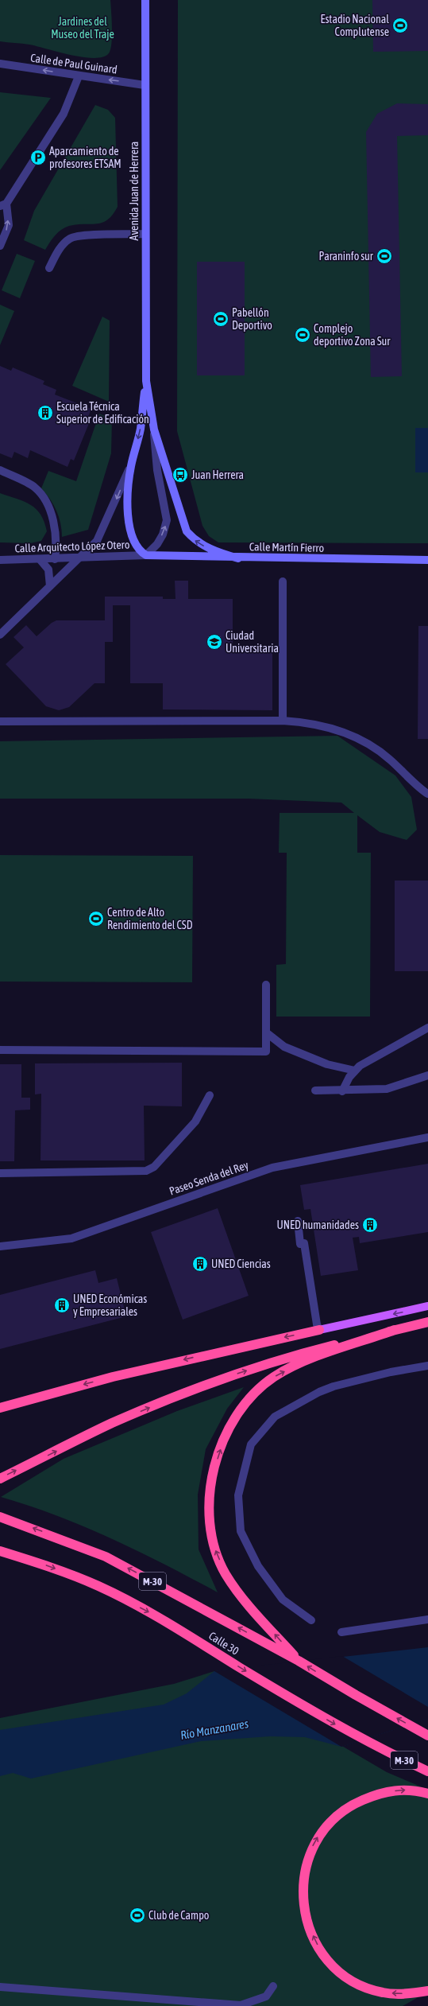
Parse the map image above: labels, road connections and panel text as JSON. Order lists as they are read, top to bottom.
{
  "streets": {
    "highway": ["M-30", "Calle 30"],
    "main road": ["Avenida Juan de Herrera", "Calle Martín Fierro"],
    "street": ["Calle de Paul Guinard", "Calle Arquitecto López Otero", "Paseo Senda del Rey"]
  },
  "crossings": [
    ["Calle de Paul Guinard", "Avenida Juan de Herrera"],
    ["Calle Arquitecto López Otero", "Calle Martín Fierro"]
  ],
  "one_way": ["Calle de Paul Guinard"],
  "water": ["Río Manzanares"],
  "parks": ["Jardines del Museo del Traje"],
  "places": {
    "sports": [
      "Estadio Nacional Complutense",
      "Paraninfo sur",
      "Pabellón Deportivo",
      "Complejo deportivo Zona Sur",
      "Centro de Alto Rendimiento del CSD",
      "Club de Campo"
    ],
    "parking": ["Aparcamiento de profesores ETSAM"],
    "building": [
      "Escuela Técnica Superior de Edificación",
      "UNED humanidades",
      "UNED Ciencias",
      "UNED Económicas y Empresariales"
    ],
    "bus stop": ["Juan Herrera"],
    "school or university": ["Ciudad Universitaria"]
  }
}
